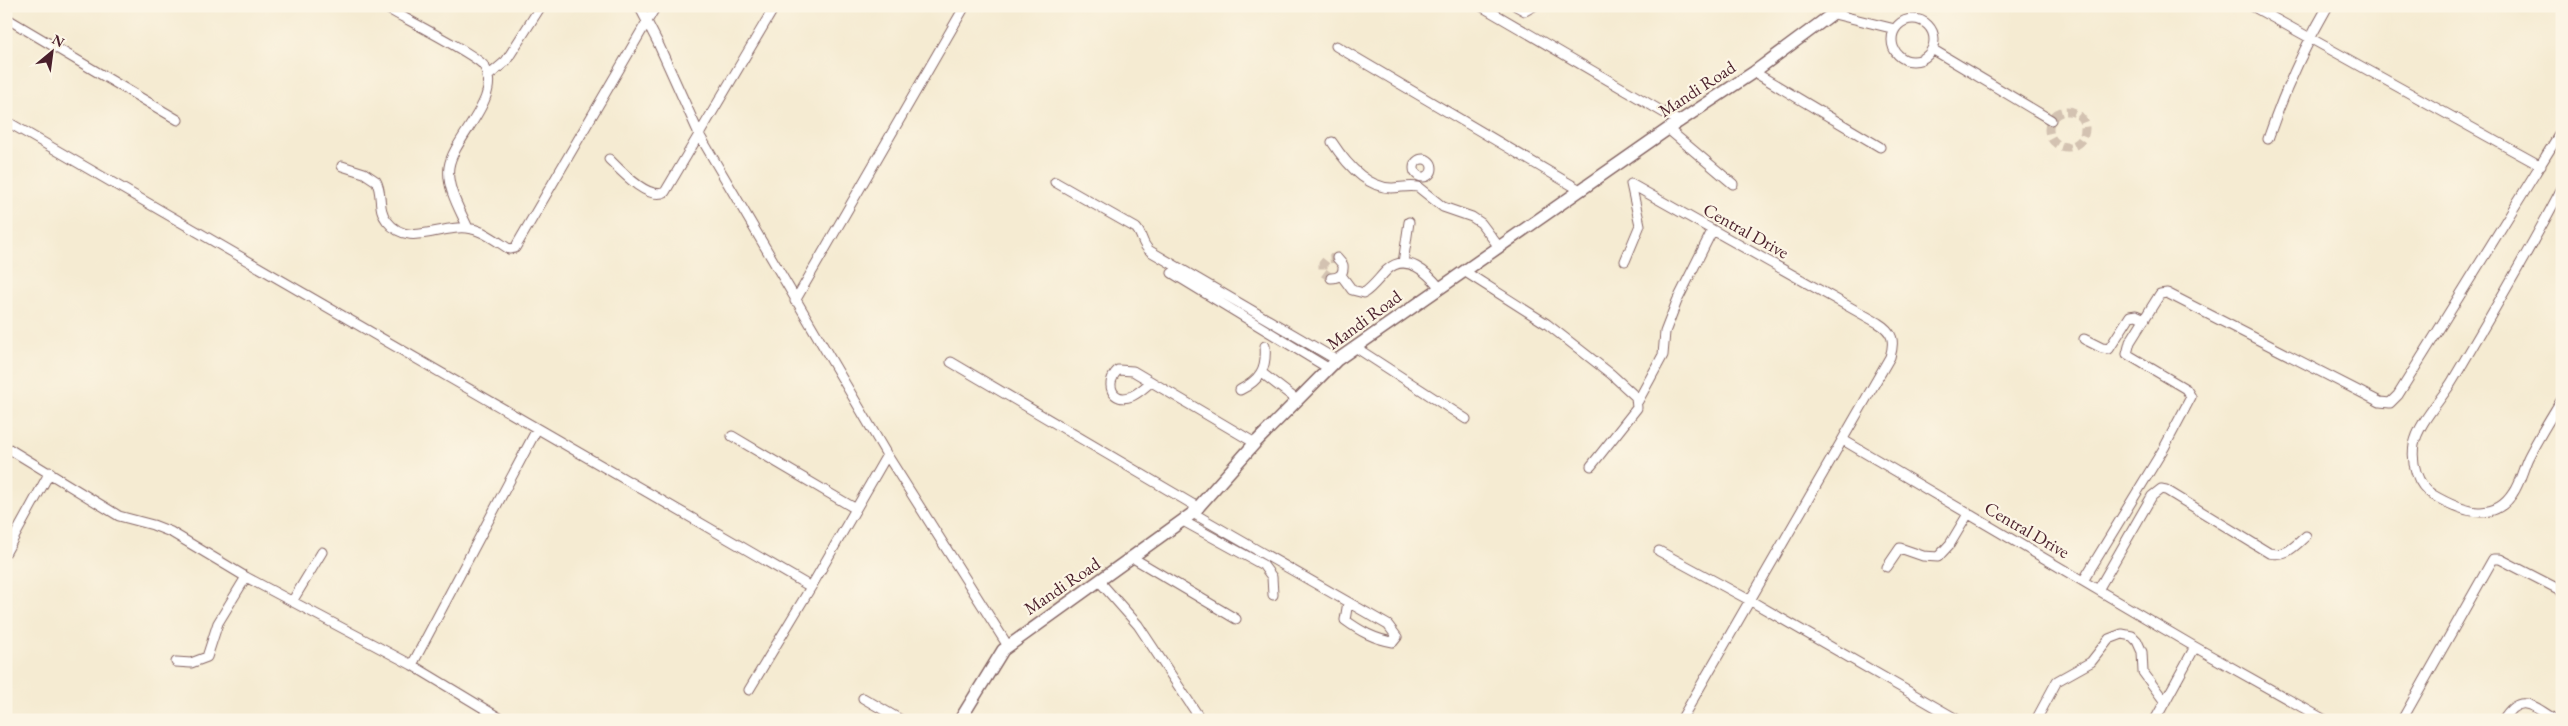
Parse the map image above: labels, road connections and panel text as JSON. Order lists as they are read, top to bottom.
{
  "streets": {
    "street": ["Mandi Road", "Central Drive"]
  },
  "north": "top right"
}
